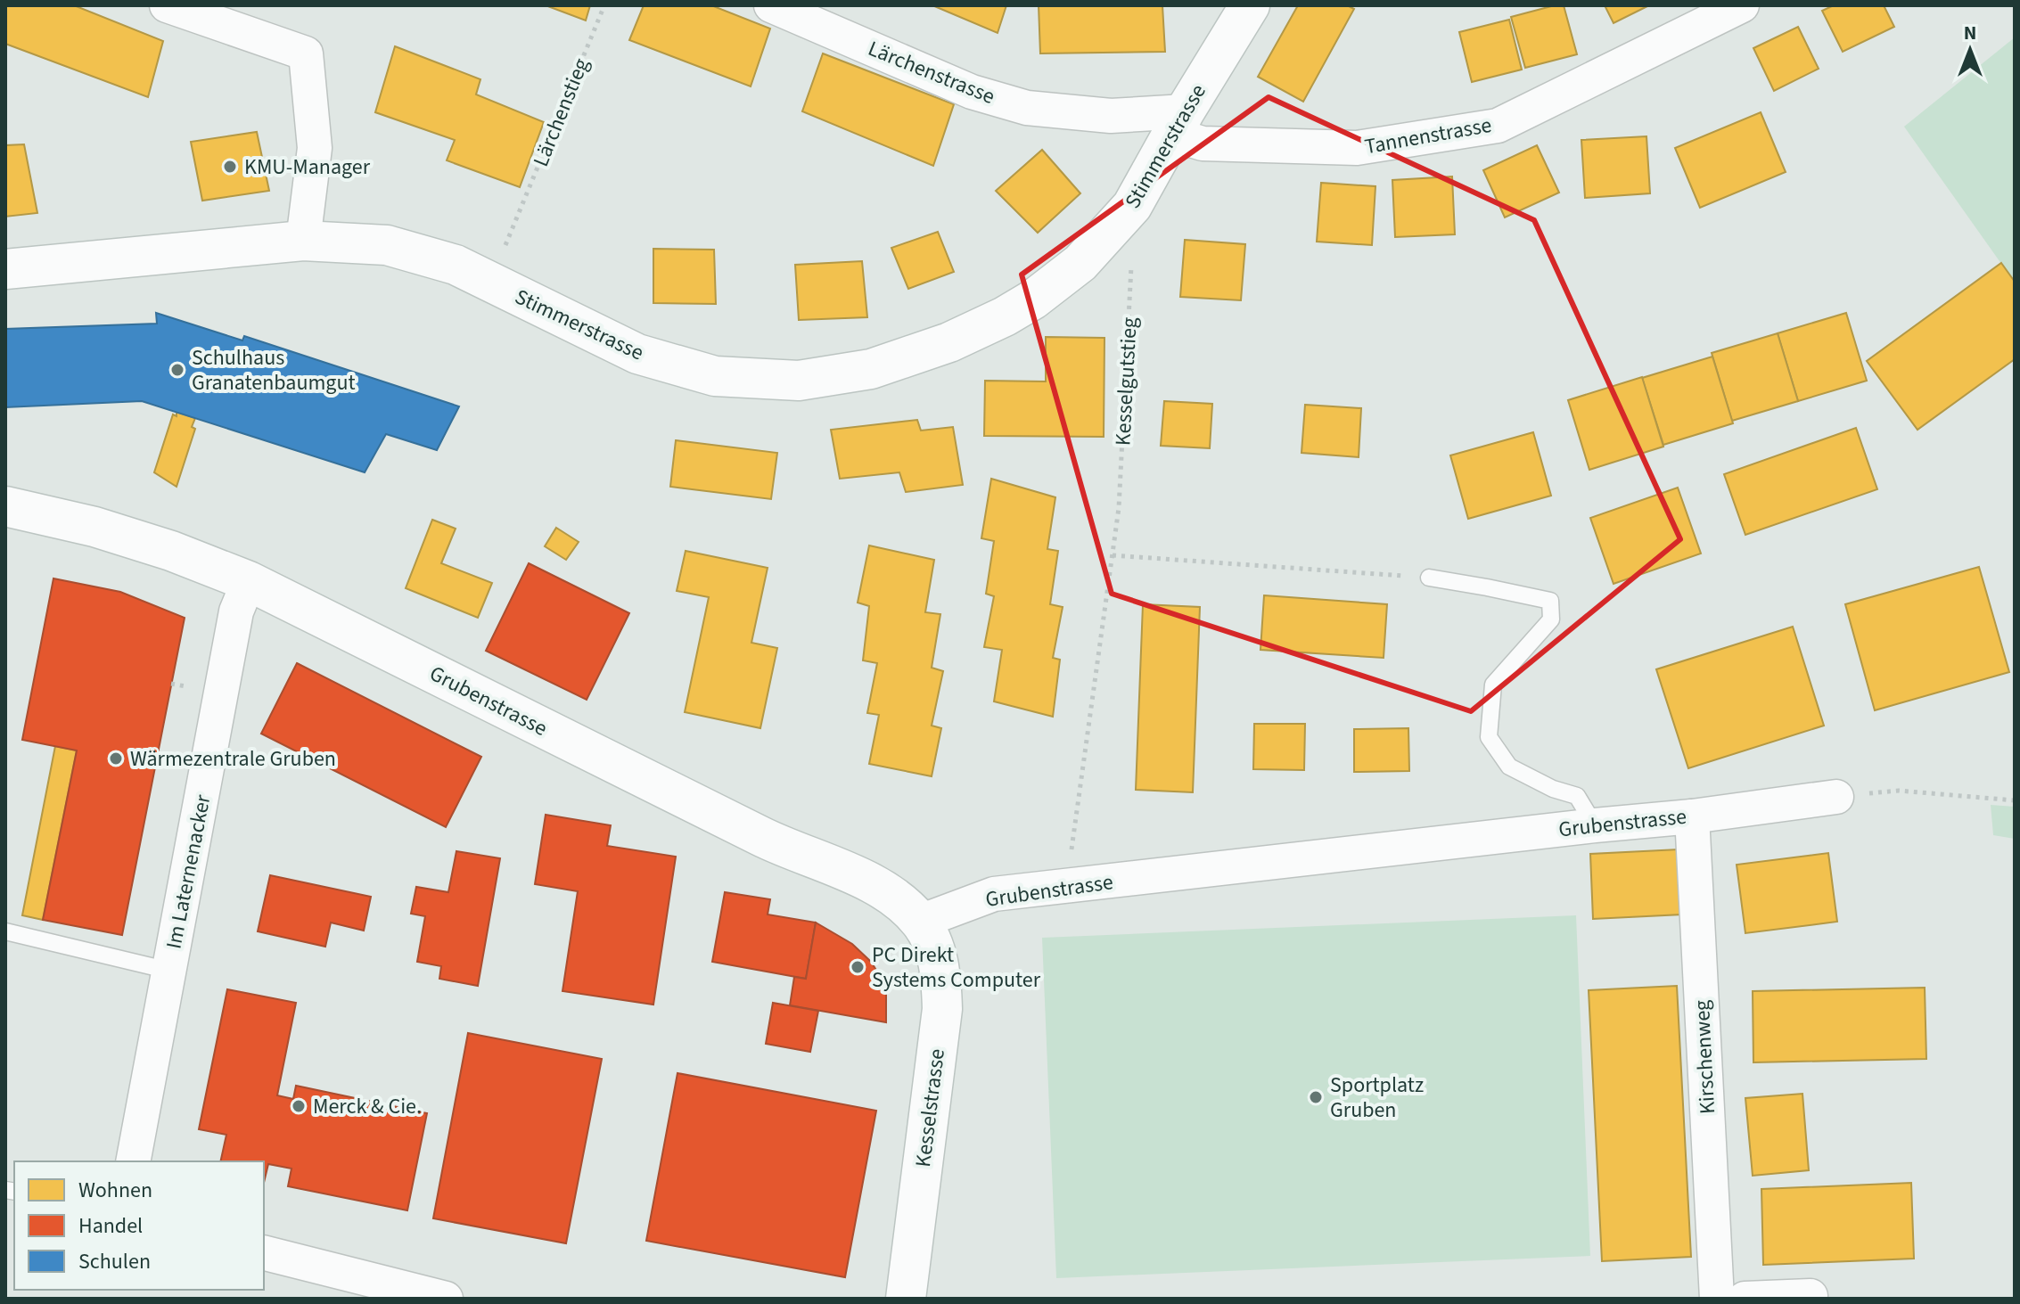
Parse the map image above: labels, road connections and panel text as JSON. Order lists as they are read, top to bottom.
{
  "streets": {
    "street": [
      "Lärchenstrasse",
      "Tannenstrasse",
      "Stimmerstrasse",
      "Grubenstrasse",
      "Im Laternenacker",
      "Kirschenweg",
      "Kesselstrasse"
    ],
    "path": ["Lärchenstieg", "Kesselgutstieg"]
  },
  "crossings": [
    ["Lärchenstrasse", "Tannenstrasse"],
    ["Lärchenstrasse", "Stimmerstrasse"],
    ["Tannenstrasse", "Stimmerstrasse"],
    ["Stimmerstrasse", "Kesselgutstieg"],
    ["Kesselgutstieg", "Grubenstrasse"],
    ["Grubenstrasse", "Im Laternenacker"],
    ["Grubenstrasse", "Kirschenweg"],
    ["Grubenstrasse", "Kesselstrasse"]
  ],
  "places": [
    "KMU-Manager",
    "Schulhaus Granatenbaumgut",
    "Wärmezentrale Gruben",
    "PC Direkt Systems Computer",
    "Sportplatz Gruben",
    "Merck & Cie."
  ],
  "legend": ["Wohnen", "Handel", "Schulen"],
  "north": "top"
}
